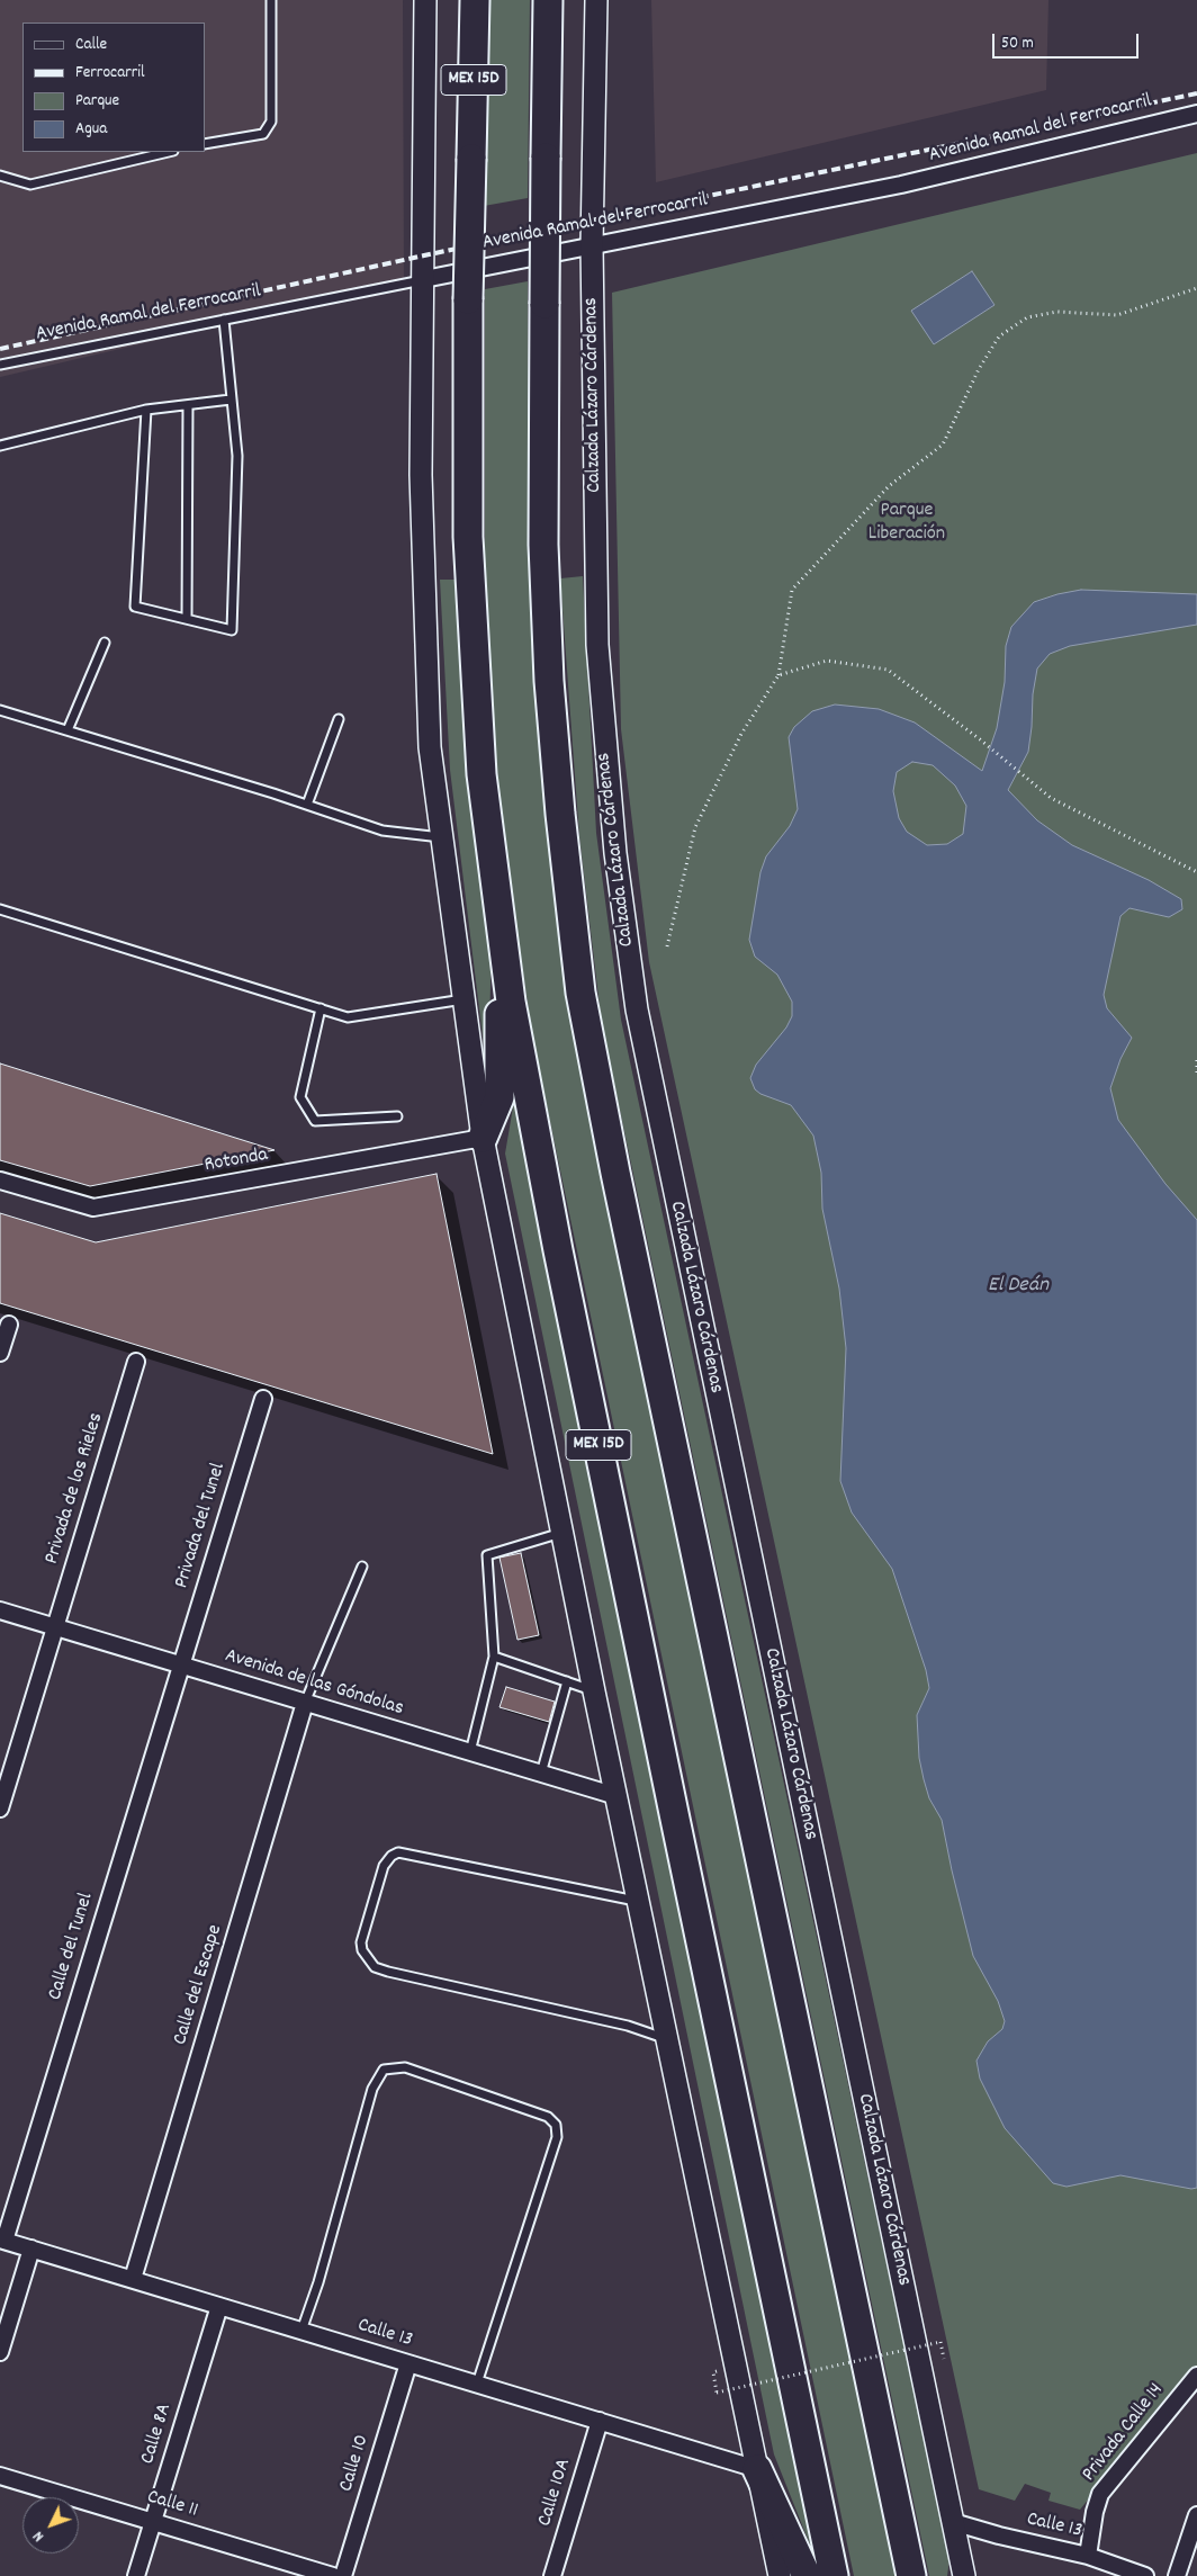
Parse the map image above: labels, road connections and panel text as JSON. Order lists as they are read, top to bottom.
{
  "streets": {
    "highway": ["MEX 15D"],
    "main road": ["Calzada Lázaro Cárdenas"],
    "street": [
      "Avenida Ramal del Ferrocarril",
      "Rotonda",
      "Privada de los Rieles",
      "Privada del Tunel",
      "Avenida de las Góndolas",
      "Calle del Tunel",
      "Calle del Escape",
      "Calle 13",
      "Privada Calle 14",
      "Calle 8A",
      "Calle 10",
      "Calle 10A",
      "Calle 11"
    ]
  },
  "crossings": [
    ["Avenida Ramal del Ferrocarril", "Calzada Lázaro Cárdenas"],
    ["Calzada Lázaro Cárdenas", "Calle 13"],
    ["Privada de los Rieles", "Avenida de las Góndolas"],
    ["Privada del Tunel", "Avenida de las Góndolas"],
    ["Privada del Tunel", "Calle del Tunel"],
    ["Avenida de las Góndolas", "Calle del Tunel"],
    ["Avenida de las Góndolas", "Calle del Escape"],
    ["Calle del Tunel", "Calle 13"],
    ["Calle del Escape", "Calle 13"],
    ["Calle 13", "Privada Calle 14"],
    ["Calle 13", "Calle 8A"],
    ["Calle 13", "Calle 10"],
    ["Calle 13", "Calle 10A"],
    ["Calle 8A", "Calle 11"]
  ],
  "water": ["El Deán"],
  "parks": ["Parque Liberación"],
  "legend": [
    "Calle",
    "Ferrocarril",
    "Parque",
    "Agua"
  ],
  "scale_bar": "50 m",
  "north": "bottom left"
}
